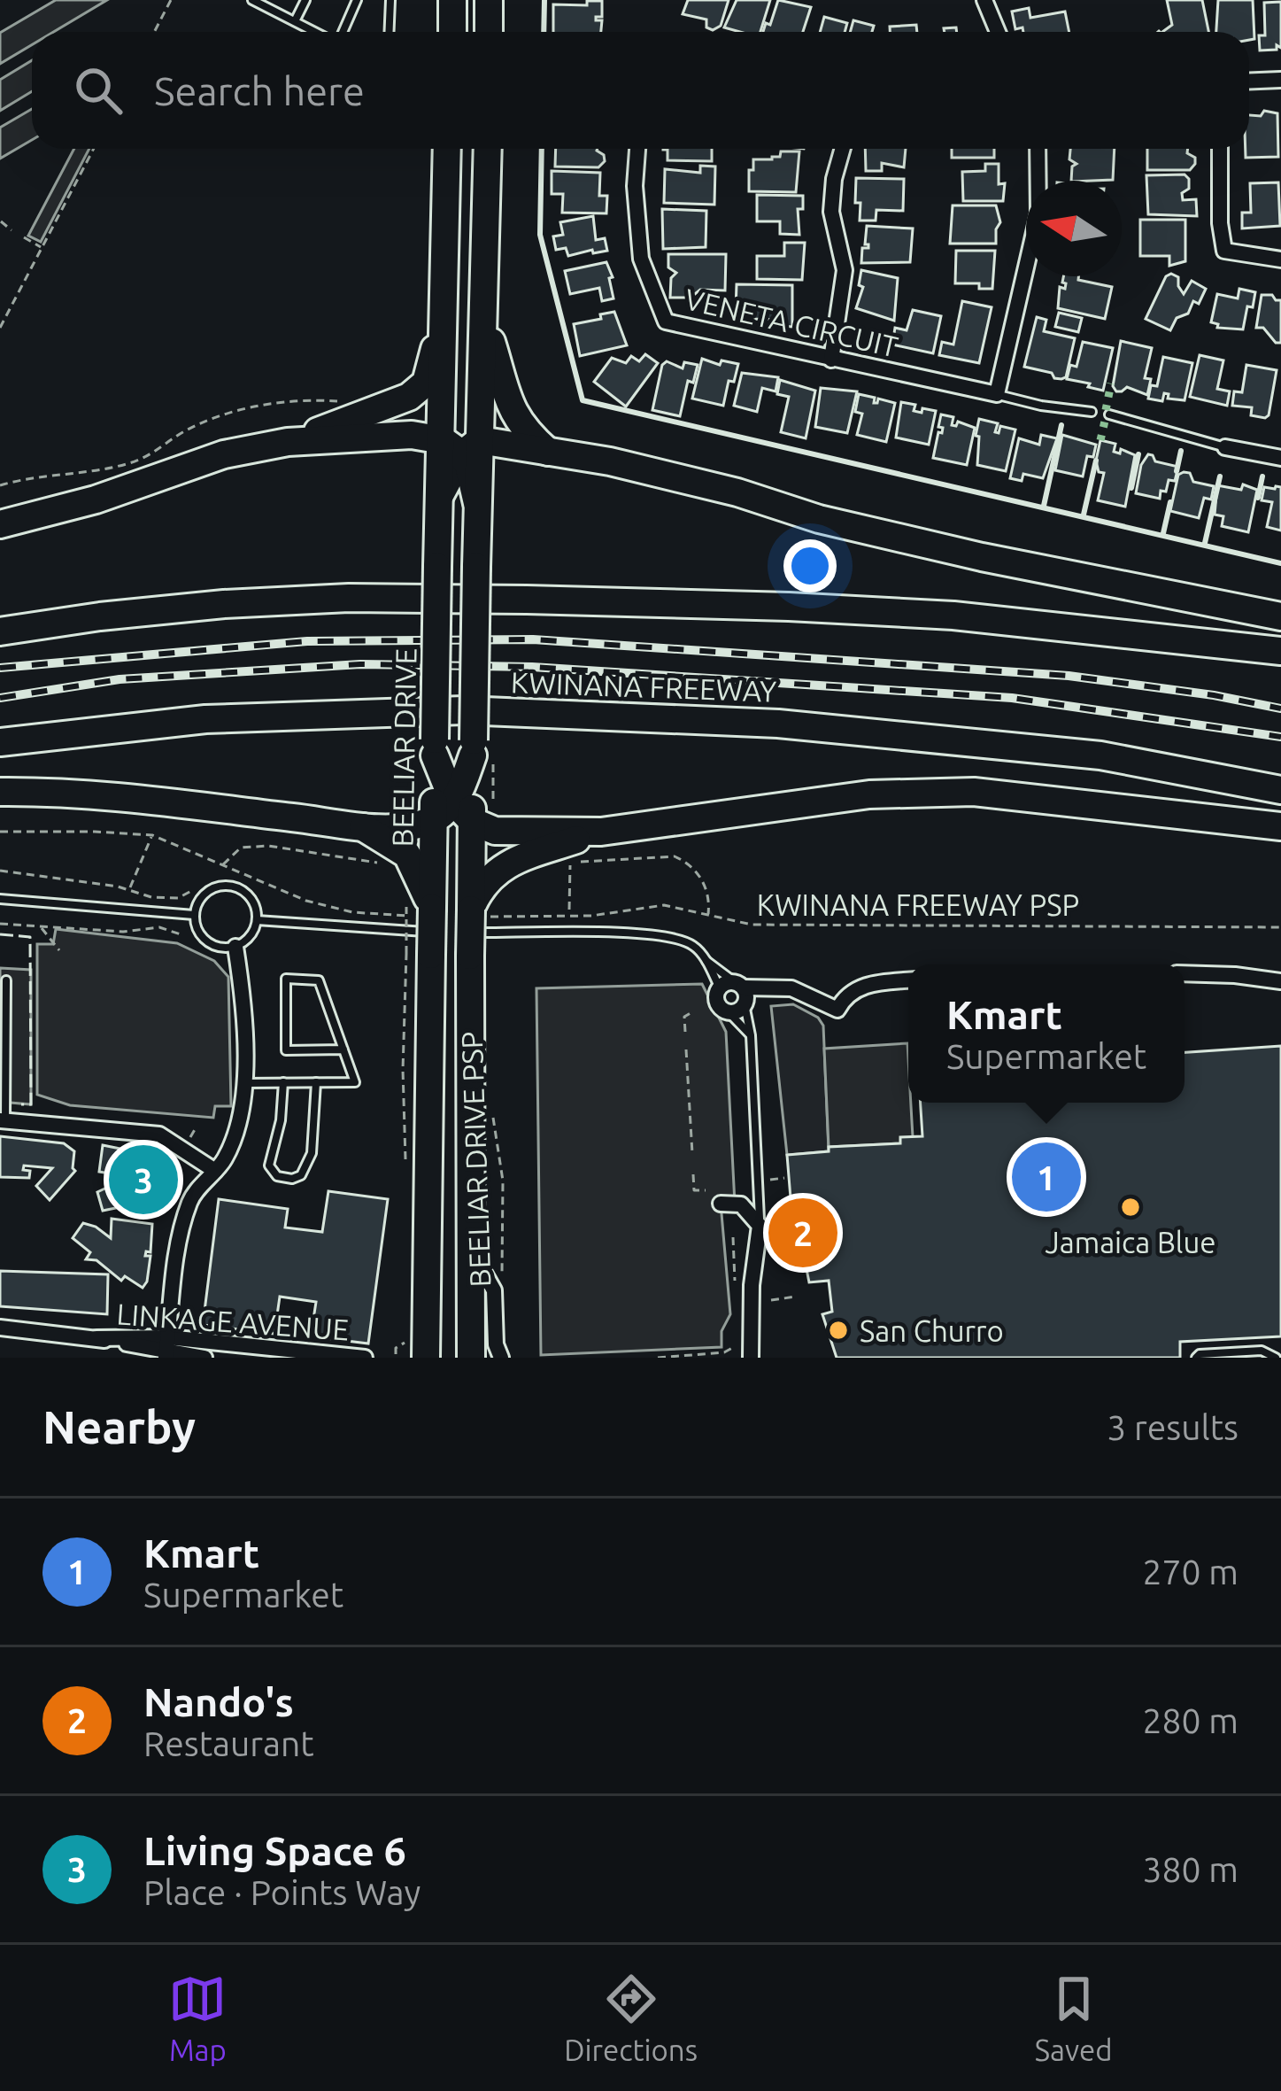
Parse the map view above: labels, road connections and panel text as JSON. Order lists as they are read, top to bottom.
{
  "streets": {
    "highway": ["KWINANA FREEWAY", "BEELIAR DRIVE"],
    "street": ["VENETA CIRCUIT", "LINKAGE AVENUE"],
    "path": ["KWINANA FREEWAY PSP", "BEELIAR DRIVE PSP"]
  },
  "crossings": [
    ["BEELIAR DRIVE", "KWINANA FREEWAY PSP"]
  ],
  "places": ["Jamaica Blue", "San Churro"],
  "north": "left",
  "page": {
    "search": "Search here",
    "popup": ["Kmart", "Supermarket"],
    "pins": ["1", "3", "2"],
    "heading": ["Nearby", "3 results"],
    "list": [
      {
        "mark": "1",
        "name": "Kmart",
        "note": "Supermarket",
        "value": "270 m"
      },
      {
        "mark": "2",
        "name": "Nando's",
        "note": "Restaurant",
        "value": "280 m"
      },
      {
        "mark": "3",
        "name": "Living Space 6",
        "note": "Place · Points Way",
        "value": "380 m"
      }
    ],
    "nav": ["Map", "Directions", "Saved"]
  }
}
